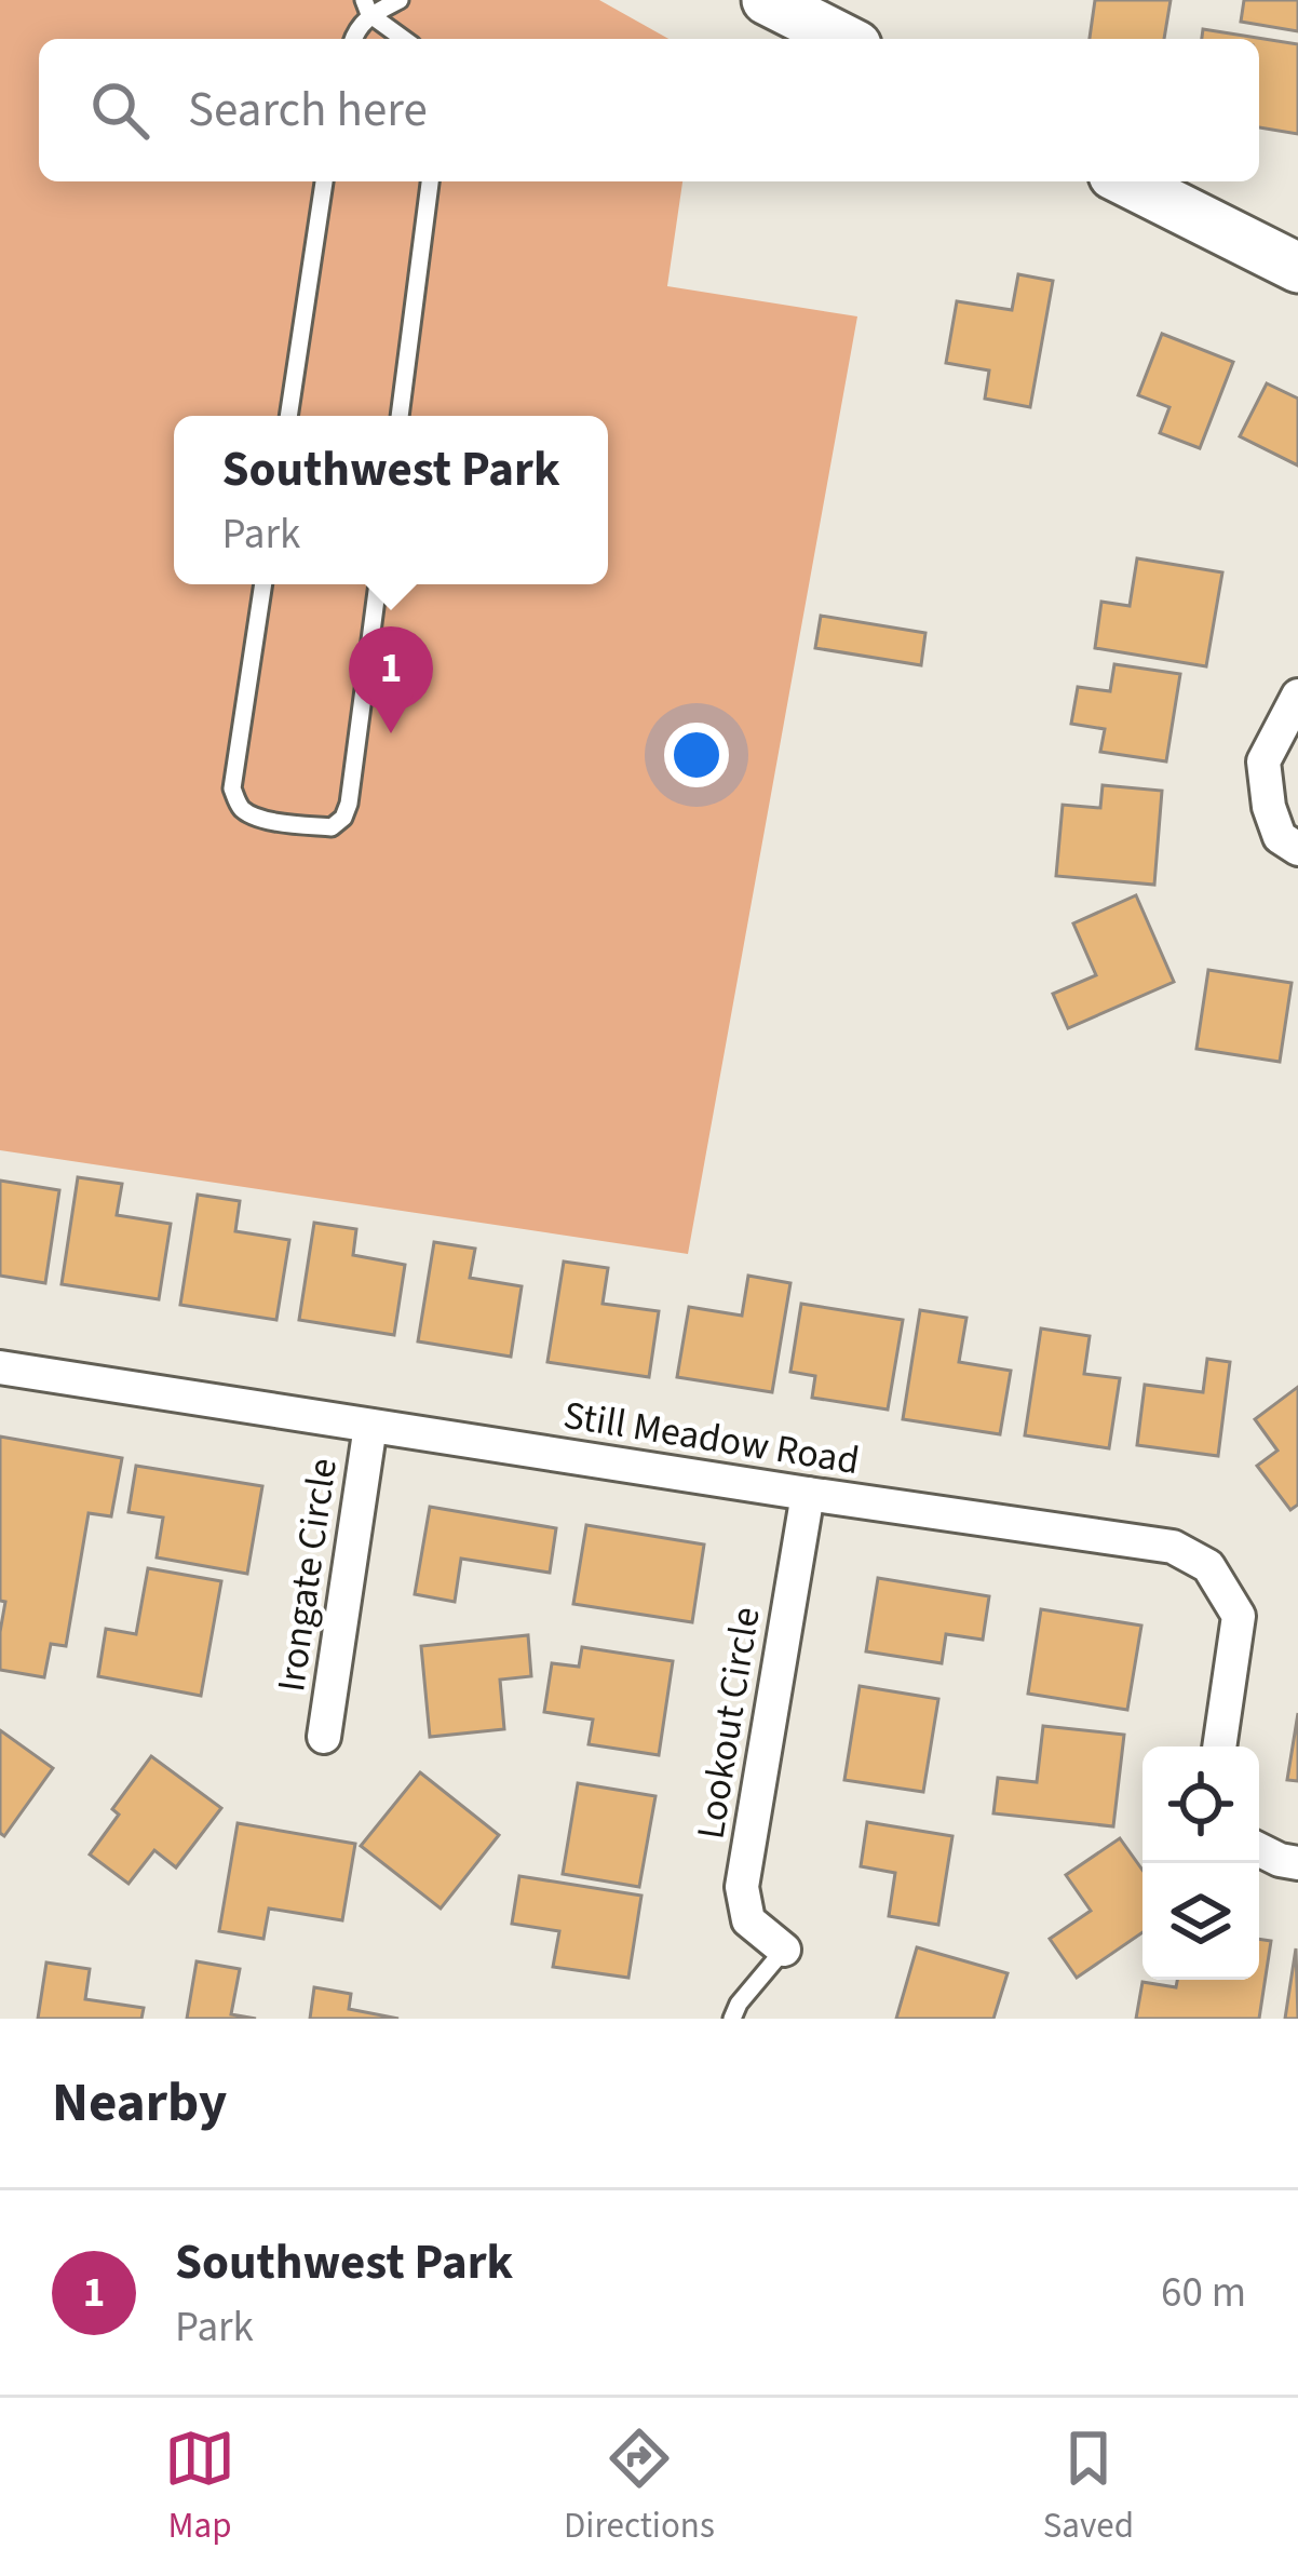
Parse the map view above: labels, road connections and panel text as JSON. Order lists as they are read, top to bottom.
{
  "streets": {
    "street": ["Still Meadow Road", "Irongate Circle", "Lookout Circle"]
  },
  "crossings": [
    ["Still Meadow Road", "Irongate Circle"],
    ["Still Meadow Road", "Lookout Circle"]
  ],
  "page": {
    "search": "Search here",
    "popup": ["Southwest Park", "Park"],
    "pins": "1",
    "heading": "Nearby",
    "list": [
      {
        "mark": "1",
        "name": "Southwest Park",
        "note": "Park",
        "value": "60 m"
      }
    ],
    "nav": ["Map", "Directions", "Saved"]
  }
}
